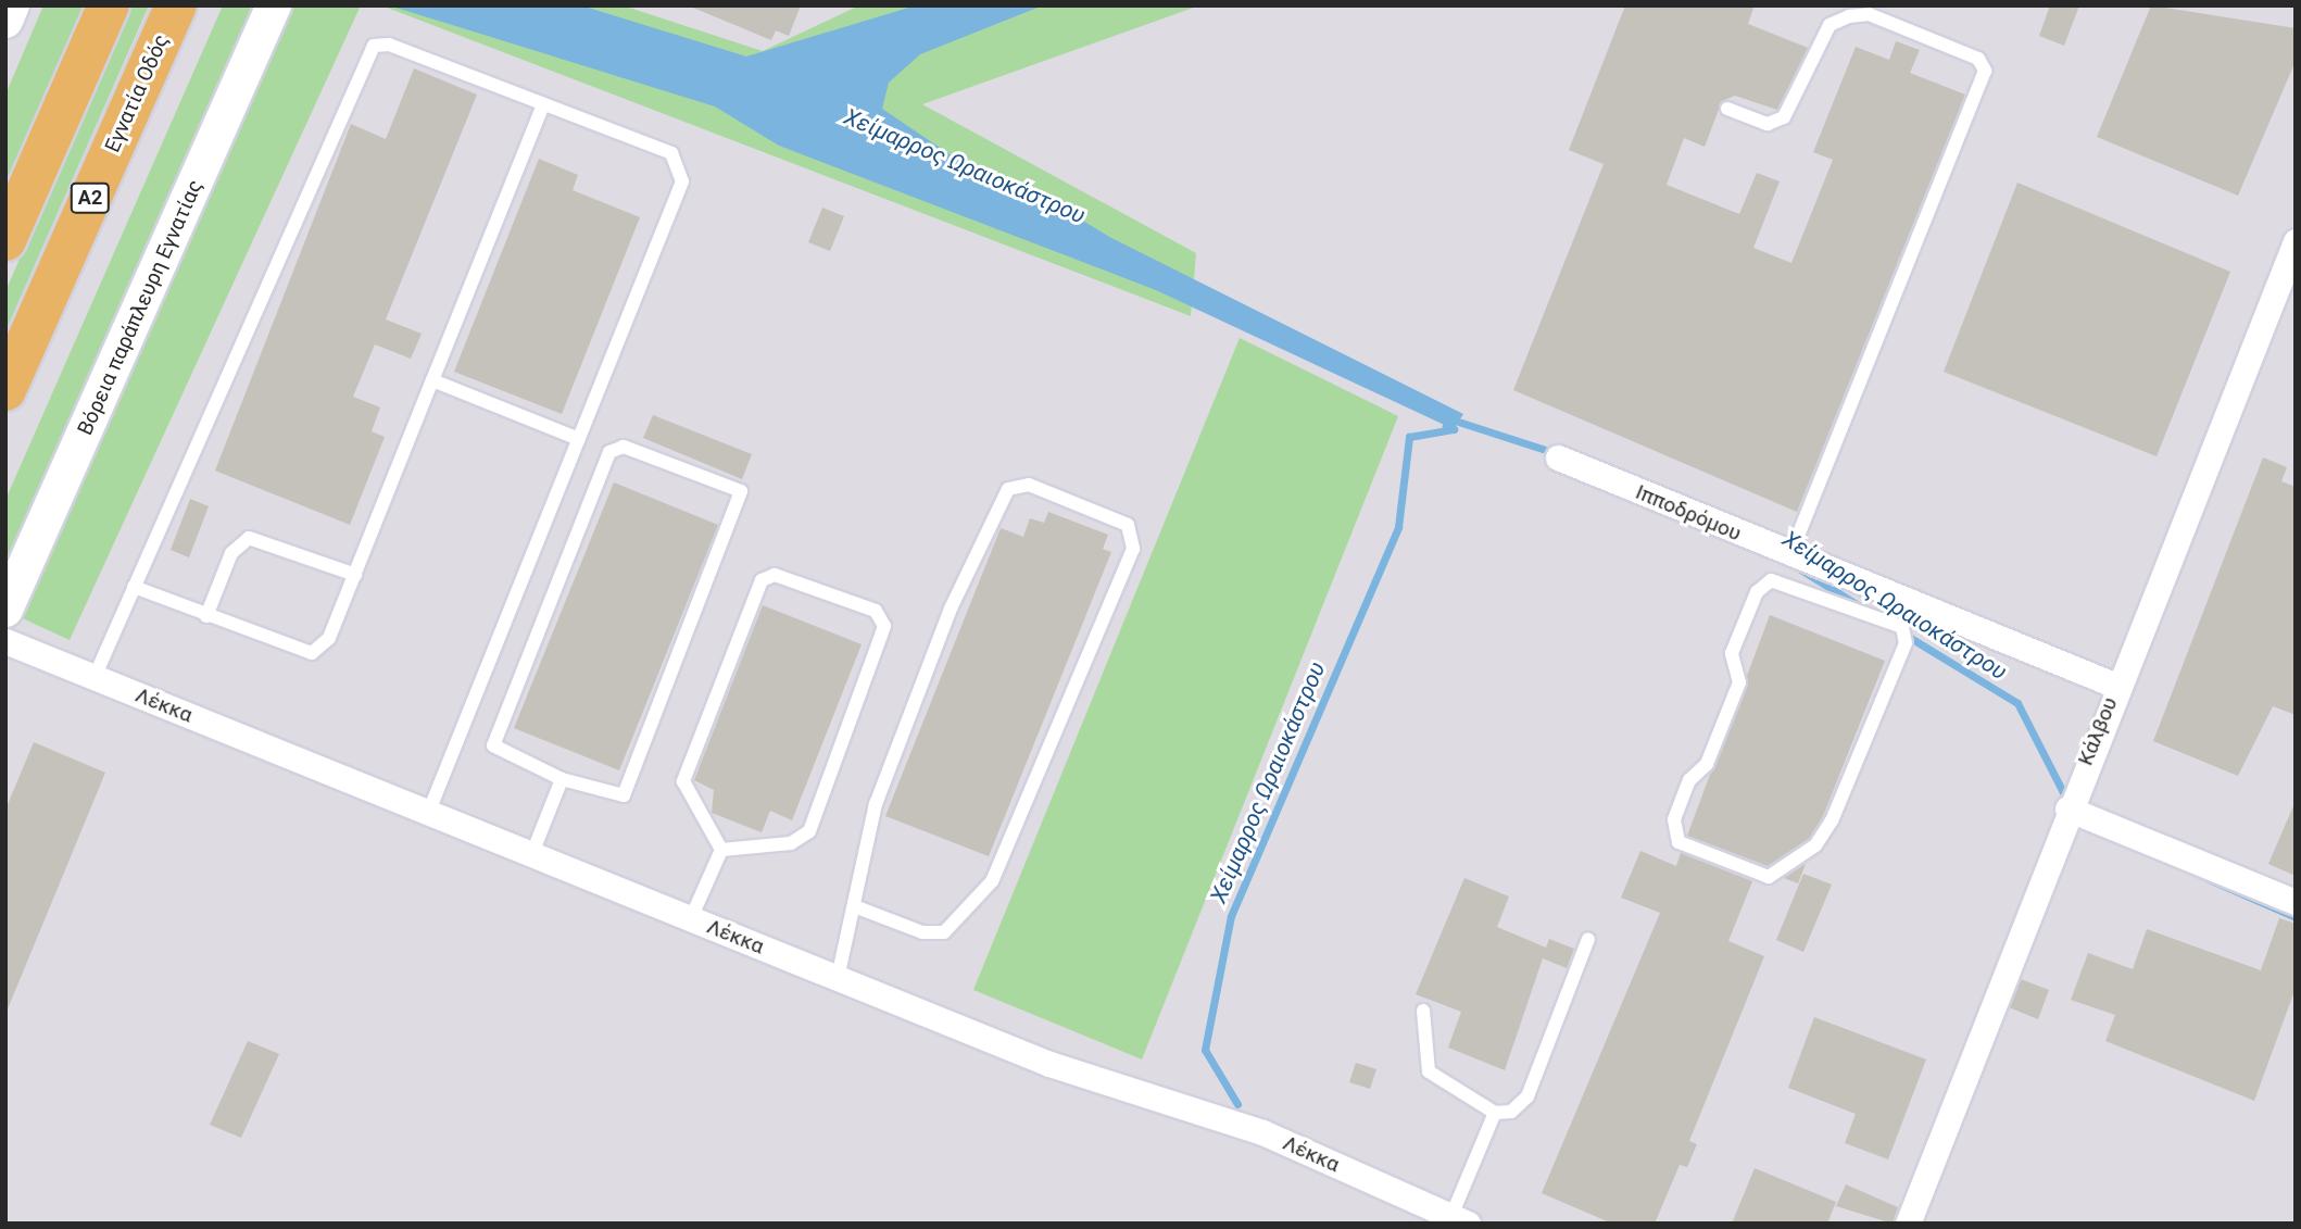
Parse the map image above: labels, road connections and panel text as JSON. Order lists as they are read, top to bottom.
{
  "streets": {
    "highway": ["Εγνατία Οδός", "Α2"],
    "street": [
      "Βόρεια παράπλευρη Εγνατίας",
      "Ιπποδρόμου",
      "Λέκκα",
      "Κάλβου"
    ]
  },
  "crossings": [
    ["Ιπποδρόμου", "Κάλβου"]
  ],
  "water": ["Χείμαρρος Ωραιοκάστρου"]
}
